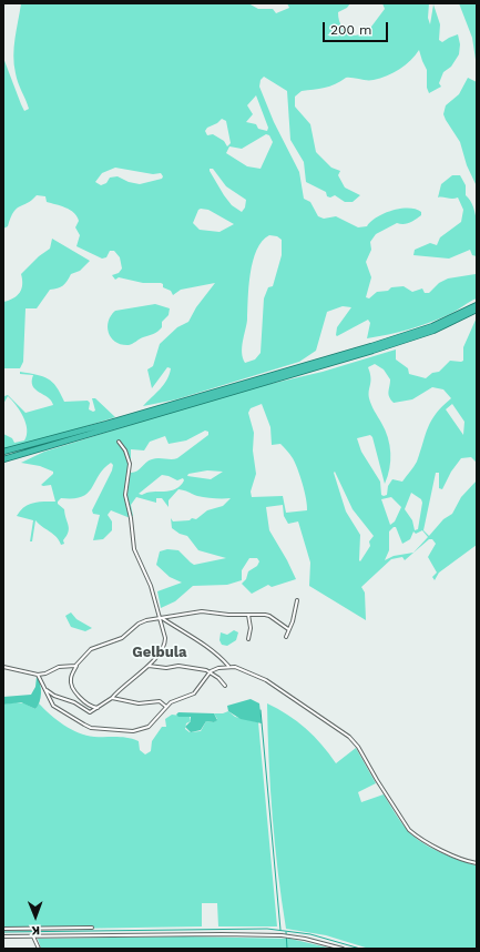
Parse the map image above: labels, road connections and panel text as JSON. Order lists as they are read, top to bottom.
{
  "districts": ["Gelbula"],
  "scale_bar": "200 m",
  "north": "bottom"
}
